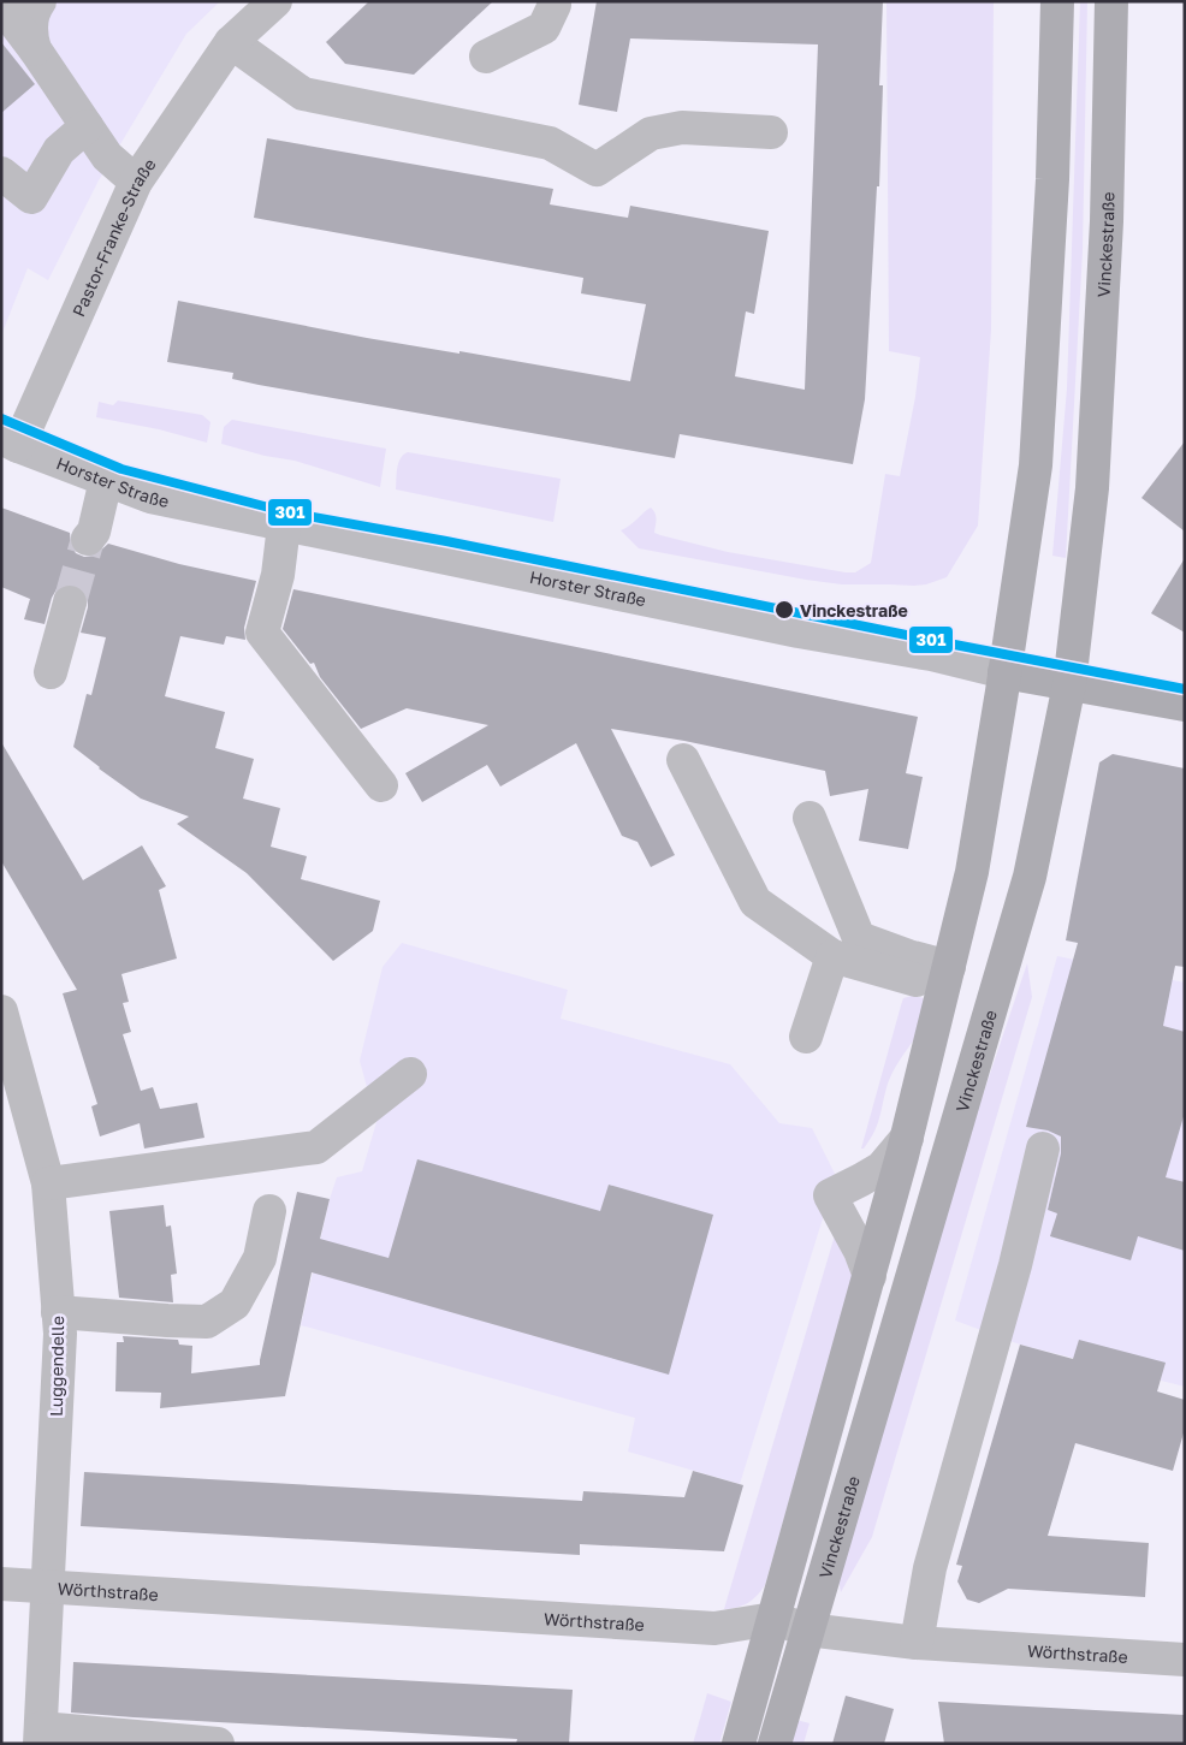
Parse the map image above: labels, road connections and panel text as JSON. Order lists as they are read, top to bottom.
{
  "streets": {
    "main road": ["Vinckestraße", "Horster Straße"],
    "street": ["Pastor-Franke-Straße", "Luggendelle", "Wörthstraße"]
  },
  "crossings": [
    ["Pastor-Franke-Straße", "Horster Straße"],
    ["Vinckestraße", "Horster Straße"],
    ["Vinckestraße", "Wörthstraße"],
    ["Luggendelle", "Wörthstraße"]
  ],
  "places": ["Vinckestraße"],
  "lines": ["transit line 301"]
}
